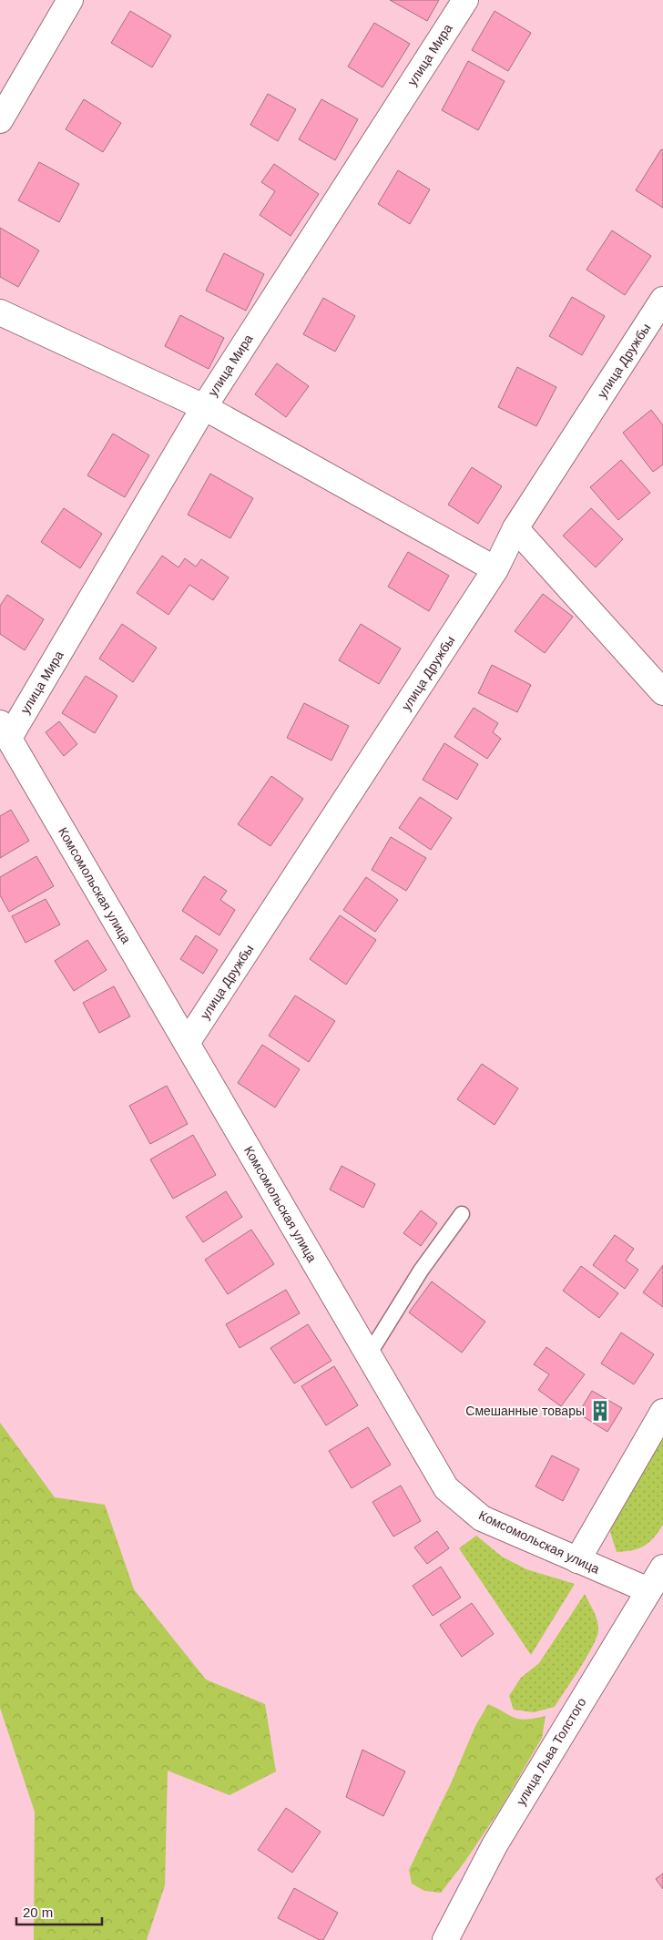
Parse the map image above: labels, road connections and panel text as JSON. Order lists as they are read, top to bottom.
{
  "streets": {
    "street": [
      "улица Мира",
      "улица Дружбы",
      "Комсомольская улица",
      "улица Льва Толстого"
    ]
  },
  "crossings": [
    ["улица Мира", "Комсомольская улица"],
    ["улица Дружбы", "Комсомольская улица"],
    ["Комсомольская улица", "улица Льва Толстого"]
  ],
  "places": {
    "building": ["Смешанные товары"]
  },
  "scale_bar": "20 m"
}
